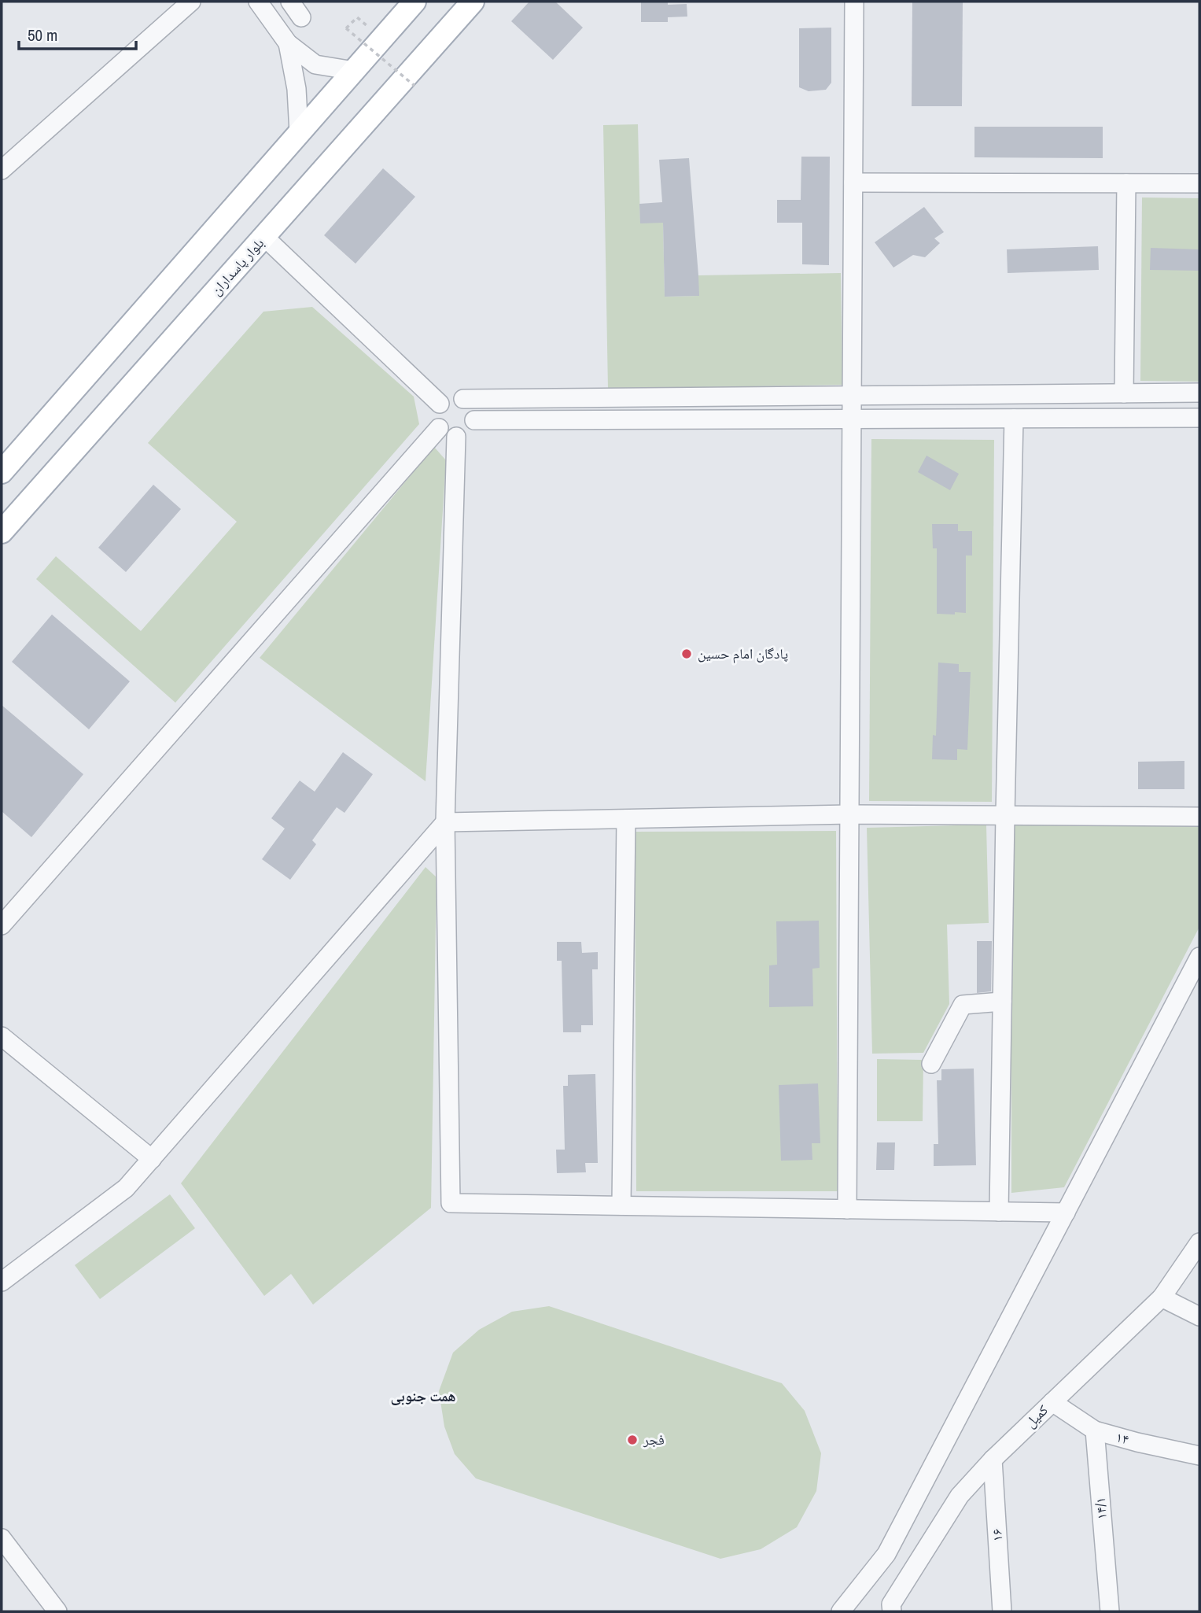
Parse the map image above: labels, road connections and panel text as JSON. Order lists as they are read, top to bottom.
{
  "streets": {
    "main road": ["بلوار پاسداران"],
    "street": [
      "کمیل",
      "۱۴",
      "۱۴/۱",
      "۱۶"
    ]
  },
  "crossings": [
    ["کمیل", "۱۴"],
    ["کمیل", "۱۶"],
    ["۱۴", "۱۴/۱"]
  ],
  "districts": ["همت جنوبی"],
  "places": ["پادگان امام حسین", "فجر"],
  "scale_bar": "50 m"
}
